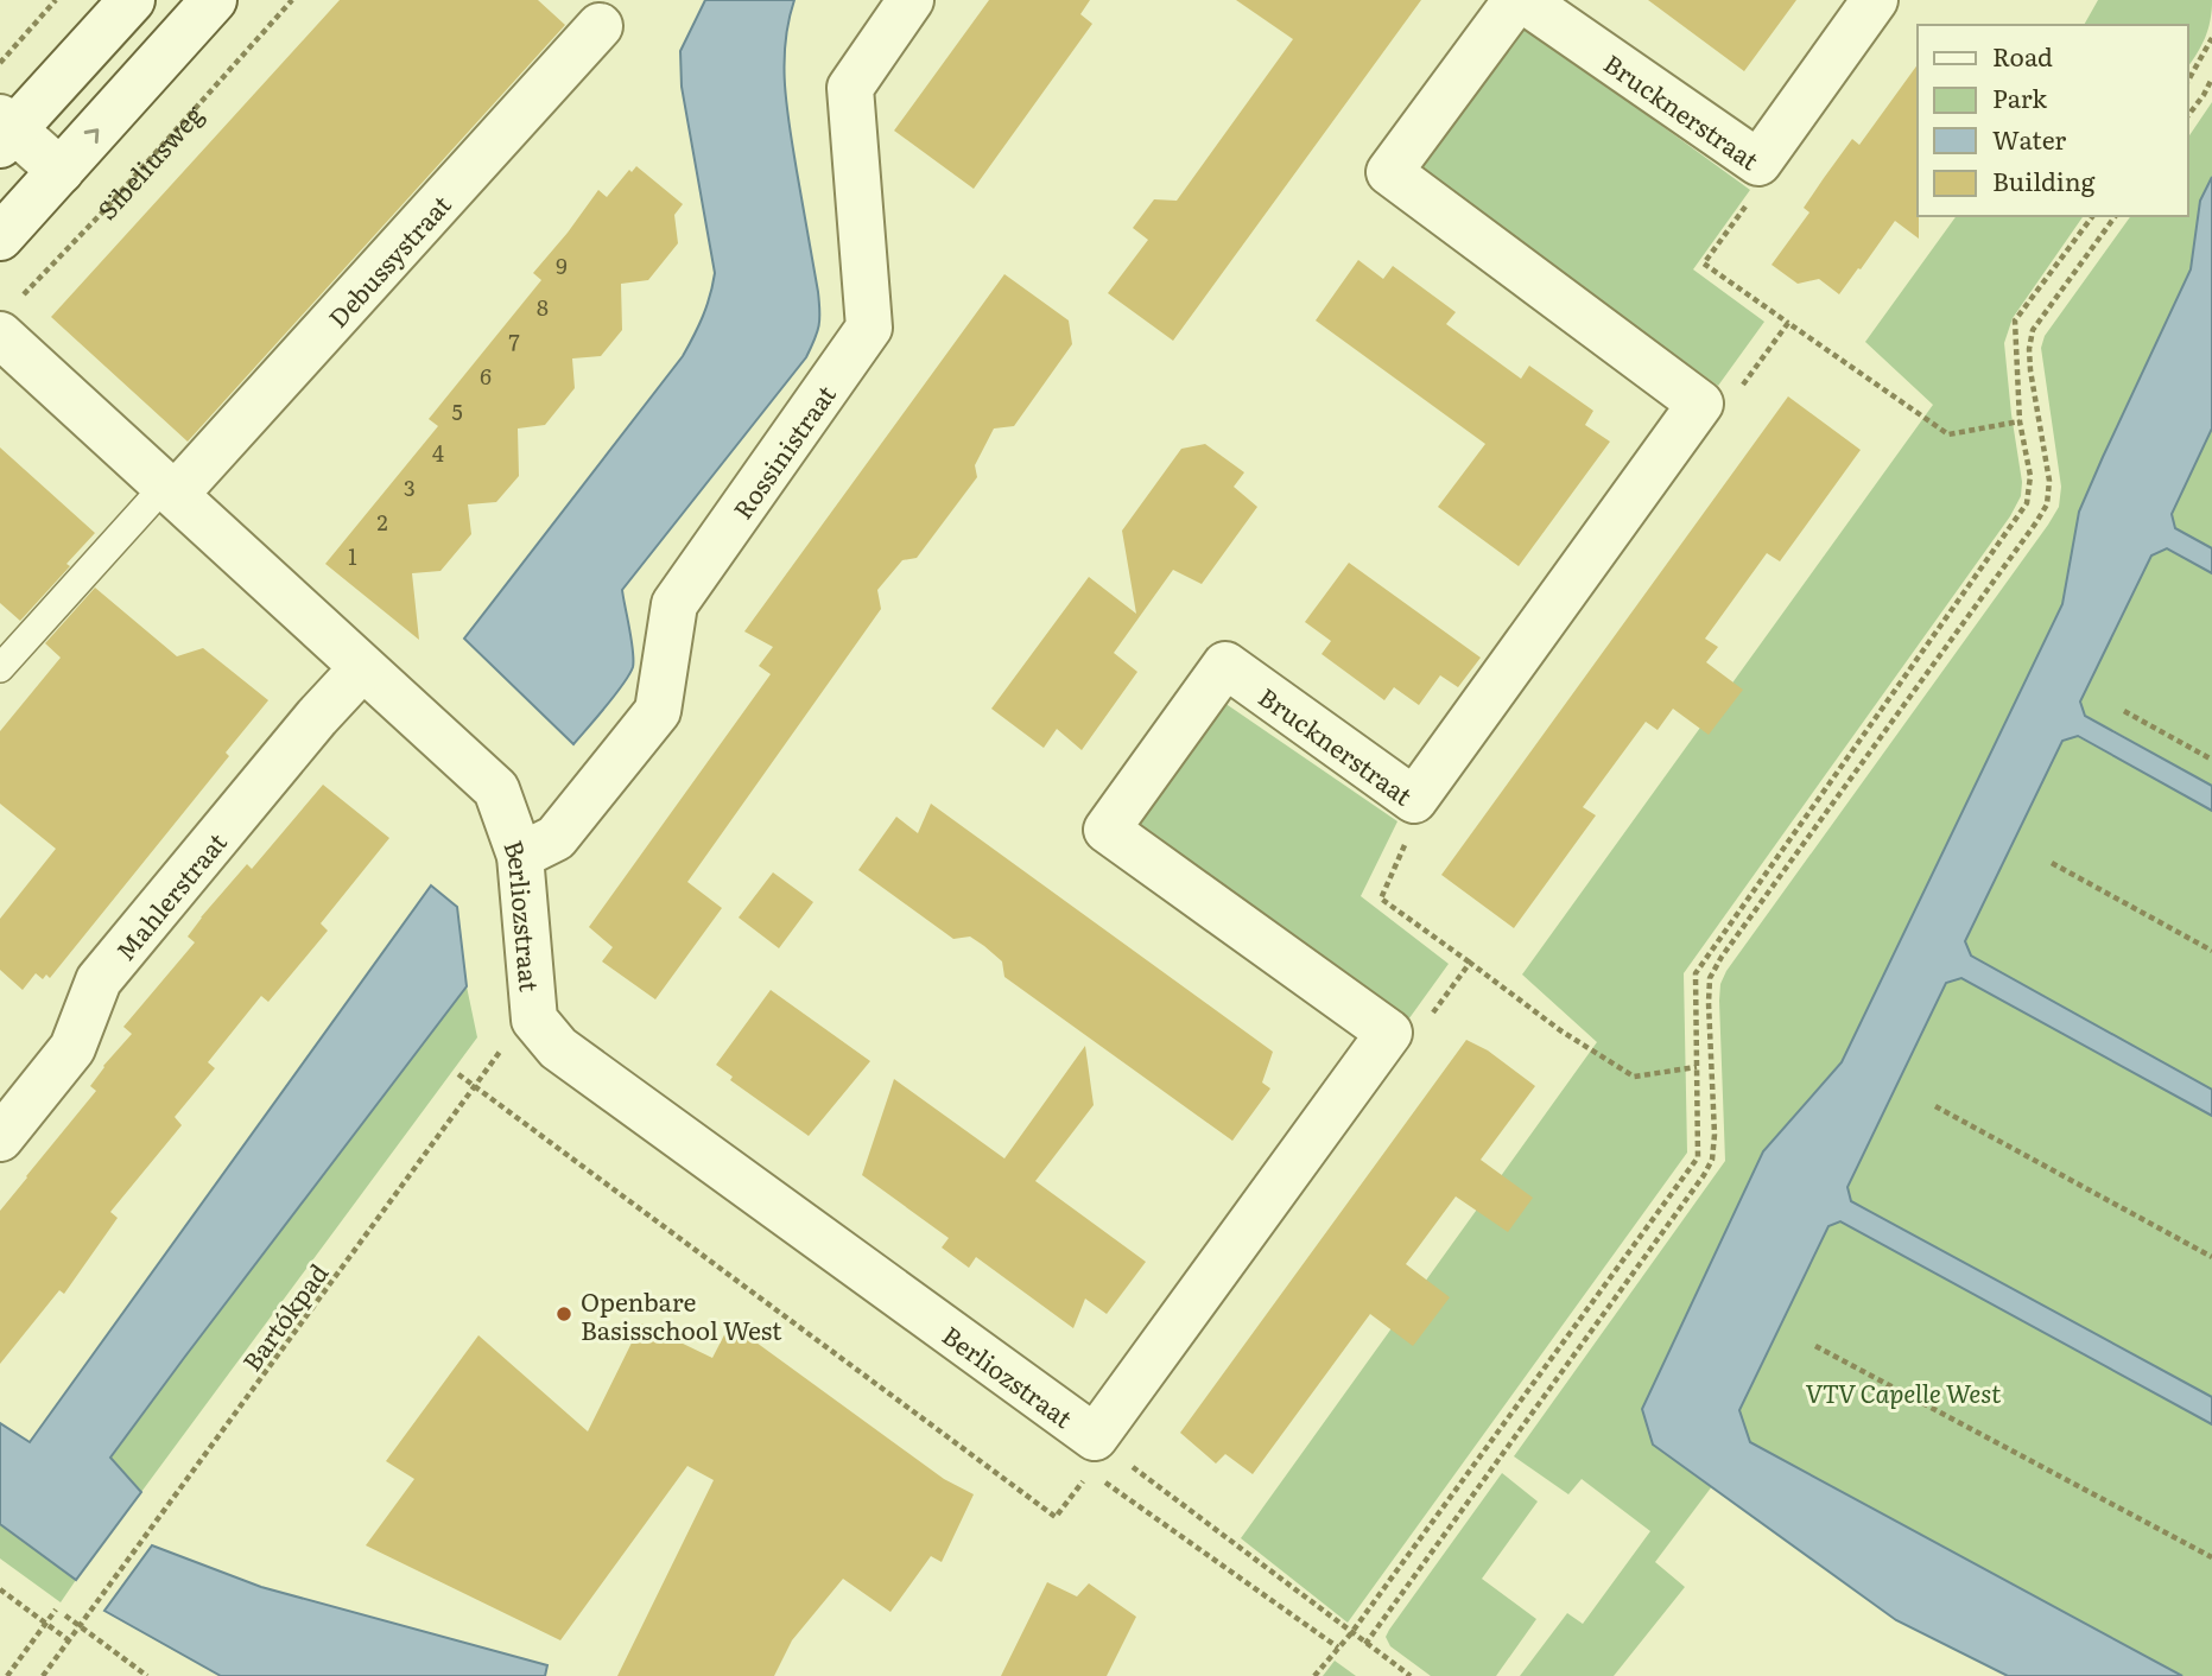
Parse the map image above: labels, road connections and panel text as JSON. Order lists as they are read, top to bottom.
{
  "streets": {
    "street": [
      "Brucknerstraat",
      "Debussystraat",
      "Rossinistraat",
      "Mahlerstraat",
      "Berliozstraat"
    ],
    "path": ["Sibeliusweg", "Bartókpad"]
  },
  "crossings": [
    ["Brucknerstraat", "Berliozstraat"],
    ["Sibeliusweg", "Berliozstraat"],
    ["Debussystraat", "Berliozstraat"],
    ["Rossinistraat", "Berliozstraat"],
    ["Mahlerstraat", "Berliozstraat"],
    ["Berliozstraat", "Bartókpad"]
  ],
  "parks": ["VTV Capelle West"],
  "places": ["Openbare Basisschool West"],
  "house_numbers": [
    "9",
    "8",
    "7",
    "6",
    "5",
    "4",
    "3",
    "2",
    "1"
  ],
  "legend": [
    "Road",
    "Park",
    "Water",
    "Building"
  ]
}
